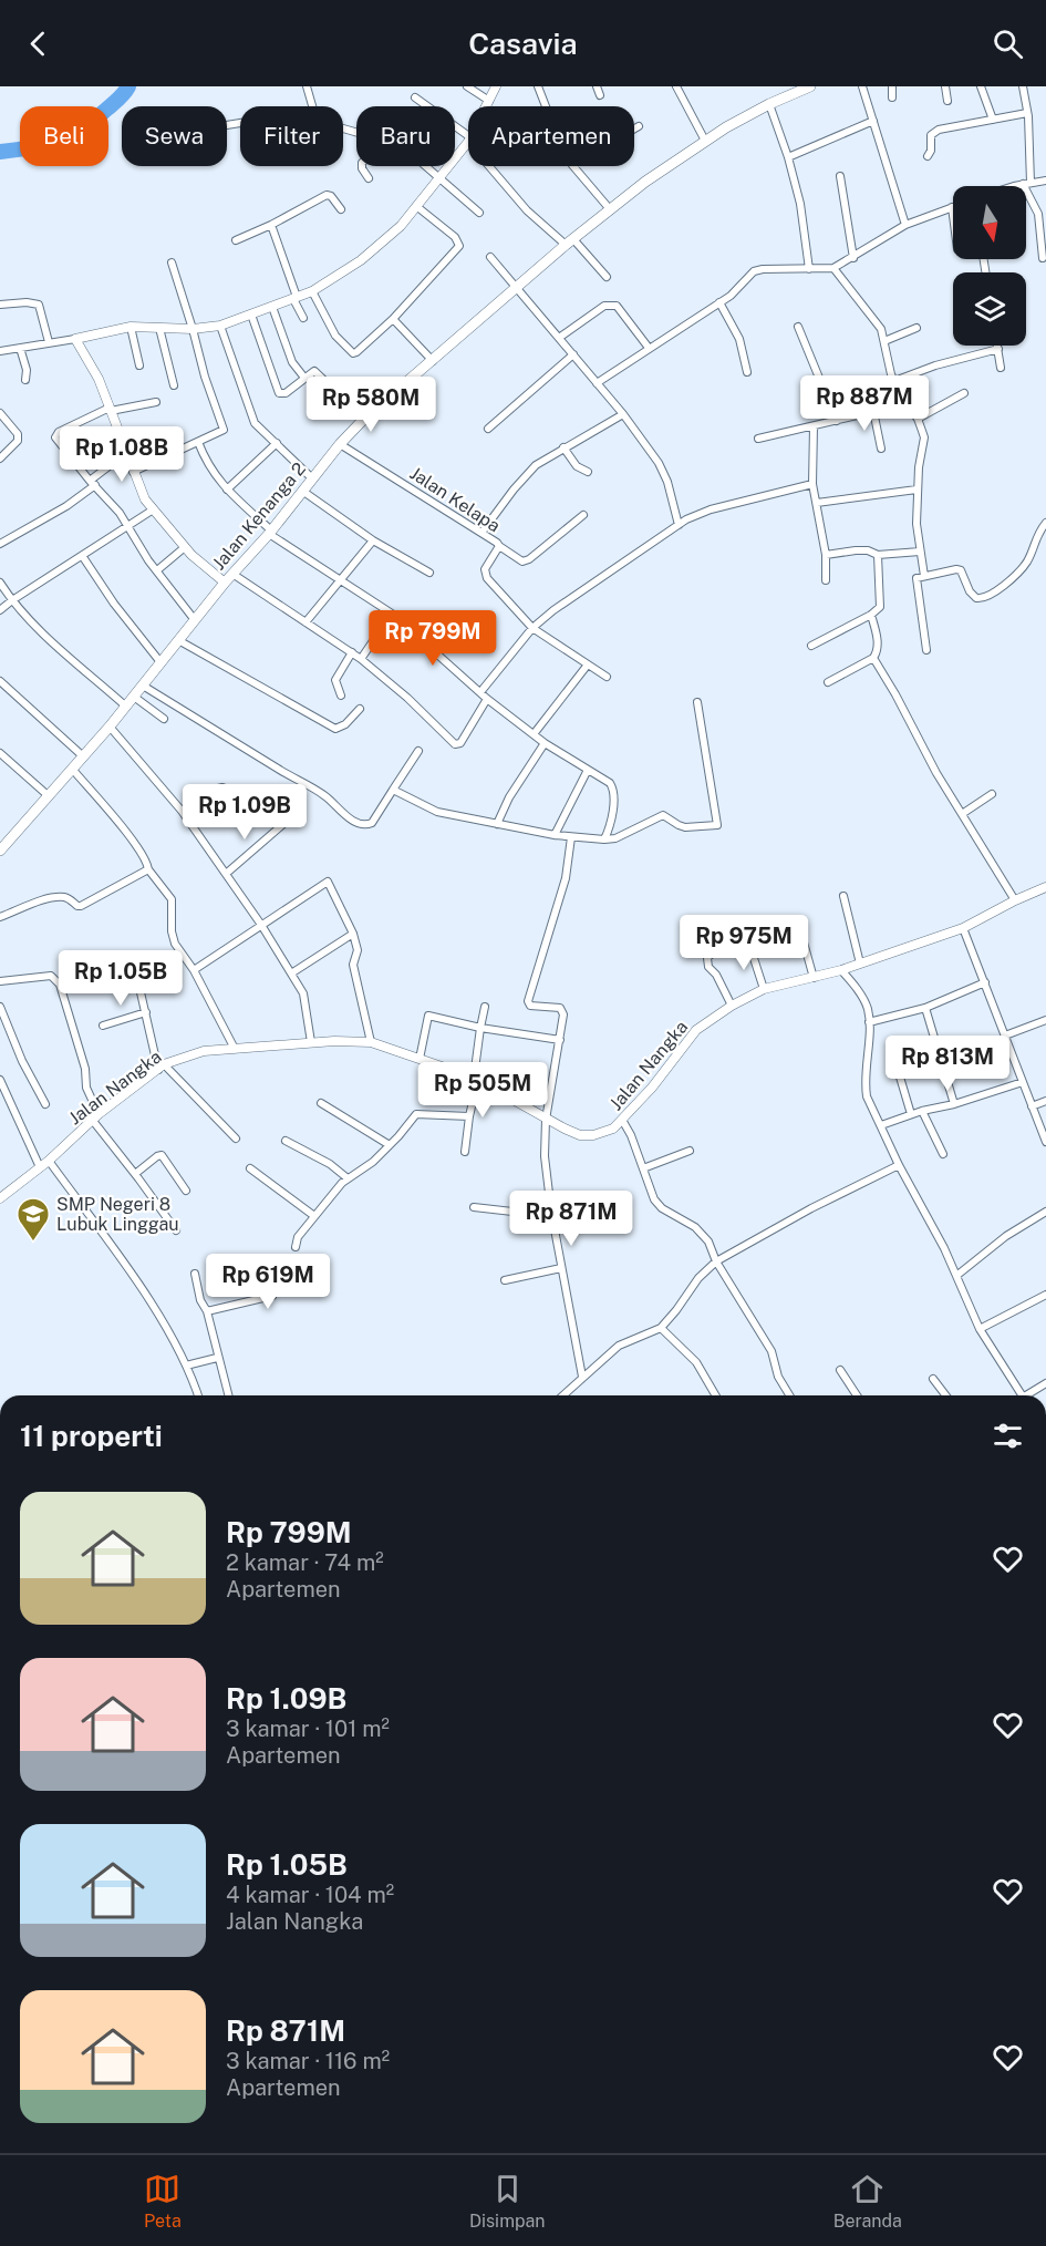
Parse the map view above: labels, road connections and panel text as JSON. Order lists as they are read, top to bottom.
{
  "streets": {
    "main road": ["Jalan Kenanga 2"],
    "street": ["Jalan Kelapa", "Jalan Nangka"]
  },
  "crossings": [
    ["Jalan Kelapa", "Jalan Kenanga 2"]
  ],
  "places": {
    "school or university": ["SMP Negeri 8 Lubuk Linggau"]
  },
  "north": "bottom",
  "page": {
    "header": "Casavia",
    "chip": [
      "Beli",
      "Sewa",
      "Filter",
      "Baru",
      "Apartemen"
    ],
    "price": [
      "Rp 887M",
      "Rp 580M",
      "Rp 1.08B",
      "Rp 799M",
      "Rp 1.09B",
      "Rp 975M",
      "Rp 1.05B",
      "Rp 813M",
      "Rp 505M",
      "Rp 871M",
      "Rp 619M"
    ],
    "heading": "11 properti",
    "list": [
      {
        "name": "Rp 799M",
        "note": "2 kamar · 74 m² · Apartemen"
      },
      {
        "name": "Rp 1.09B",
        "note": "3 kamar · 101 m² · Apartemen"
      },
      {
        "name": "Rp 1.05B",
        "note": "4 kamar · 104 m² · Jalan Nangka"
      },
      {
        "name": "Rp 871M",
        "note": "3 kamar · 116 m² · Apartemen"
      }
    ],
    "tabs": ["Peta", "Disimpan", "Beranda"]
  }
}
